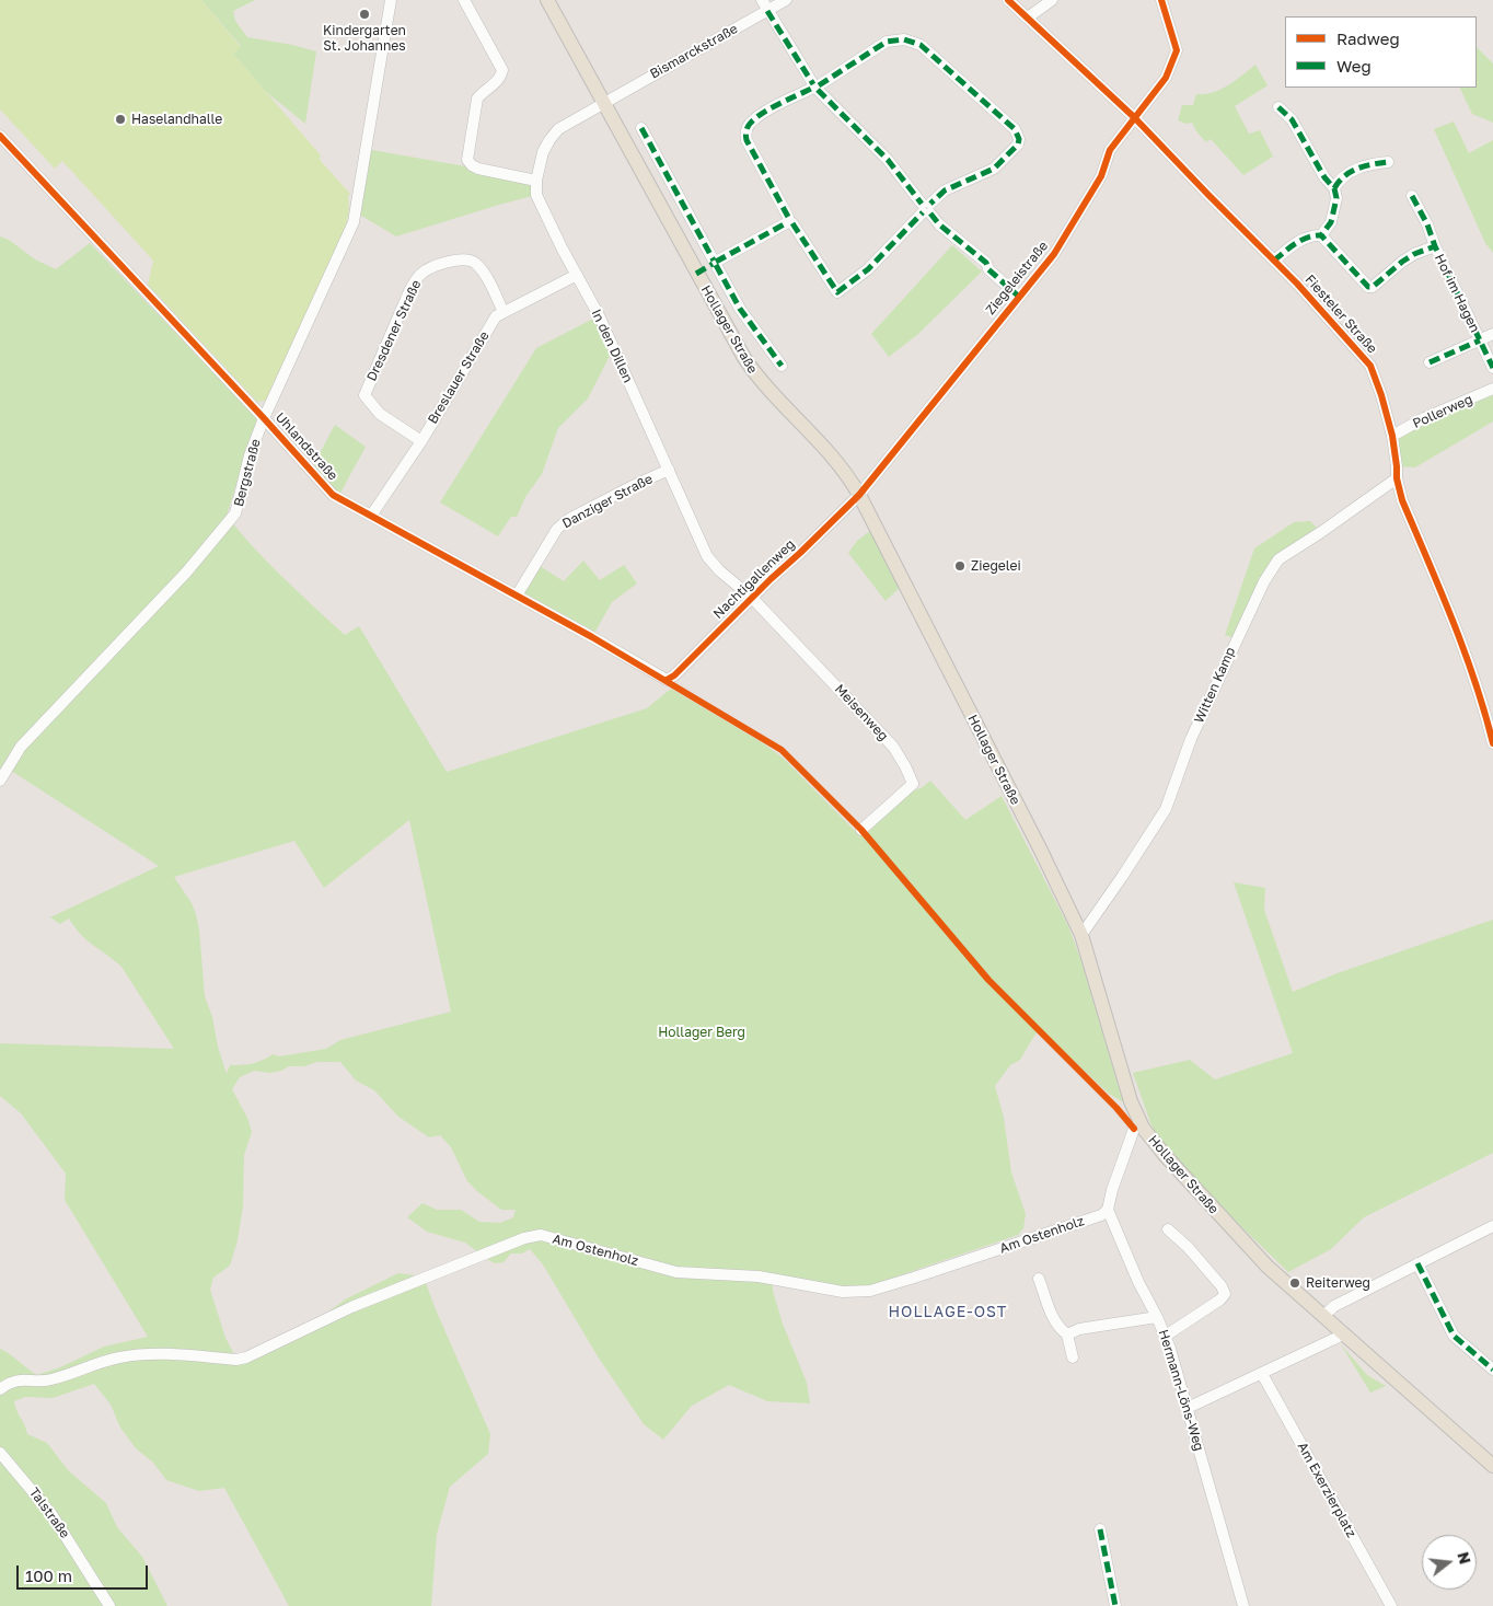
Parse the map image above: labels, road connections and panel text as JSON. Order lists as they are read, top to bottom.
{
  "streets": {
    "main road": ["Hollager Straße"],
    "street": [
      "Bismarckstraße",
      "Ziegeleistraße",
      "Hof im Hagen",
      "Fiesteler Straße",
      "Dresdener Straße",
      "In den Dillen",
      "Breslauer Straße",
      "Pollerweg",
      "Uhlandstraße",
      "Bergstraße",
      "Danziger Straße",
      "Nachtigallenweg",
      "Witten Kamp",
      "Meisenweg",
      "Am Ostenholz",
      "Hermann-Löns-Weg",
      "Am Exerzierplatz",
      "Talstraße"
    ]
  },
  "crossings": [
    ["Bismarckstraße", "Hollager Straße"],
    ["Bismarckstraße", "In den Dillen"],
    ["Ziegeleistraße", "Fiesteler Straße"],
    ["Ziegeleistraße", "Hollager Straße"],
    ["Ziegeleistraße", "Nachtigallenweg"],
    ["Fiesteler Straße", "Pollerweg"],
    ["Fiesteler Straße", "Witten Kamp"],
    ["Hollager Straße", "In den Dillen"],
    ["Hollager Straße", "Nachtigallenweg"],
    ["Hollager Straße", "Witten Kamp"],
    ["Dresdener Straße", "Breslauer Straße"],
    ["In den Dillen", "Breslauer Straße"],
    ["In den Dillen", "Danziger Straße"],
    ["In den Dillen", "Nachtigallenweg"],
    ["In den Dillen", "Meisenweg"],
    ["Breslauer Straße", "Uhlandstraße"],
    ["Uhlandstraße", "Bergstraße"],
    ["Uhlandstraße", "Danziger Straße"],
    ["Uhlandstraße", "Nachtigallenweg"],
    ["Nachtigallenweg", "Meisenweg"],
    ["Am Ostenholz", "Hermann-Löns-Weg"]
  ],
  "districts": ["HOLLAGE-OST"],
  "parks": ["Hollager Berg"],
  "places": [
    "Kindergarten St. Johannes",
    "Haselandhalle",
    "Ziegelei",
    "Reiterweg"
  ],
  "legend": ["Radweg", "Weg"],
  "scale_bar": "100 m",
  "north": "right"
}
